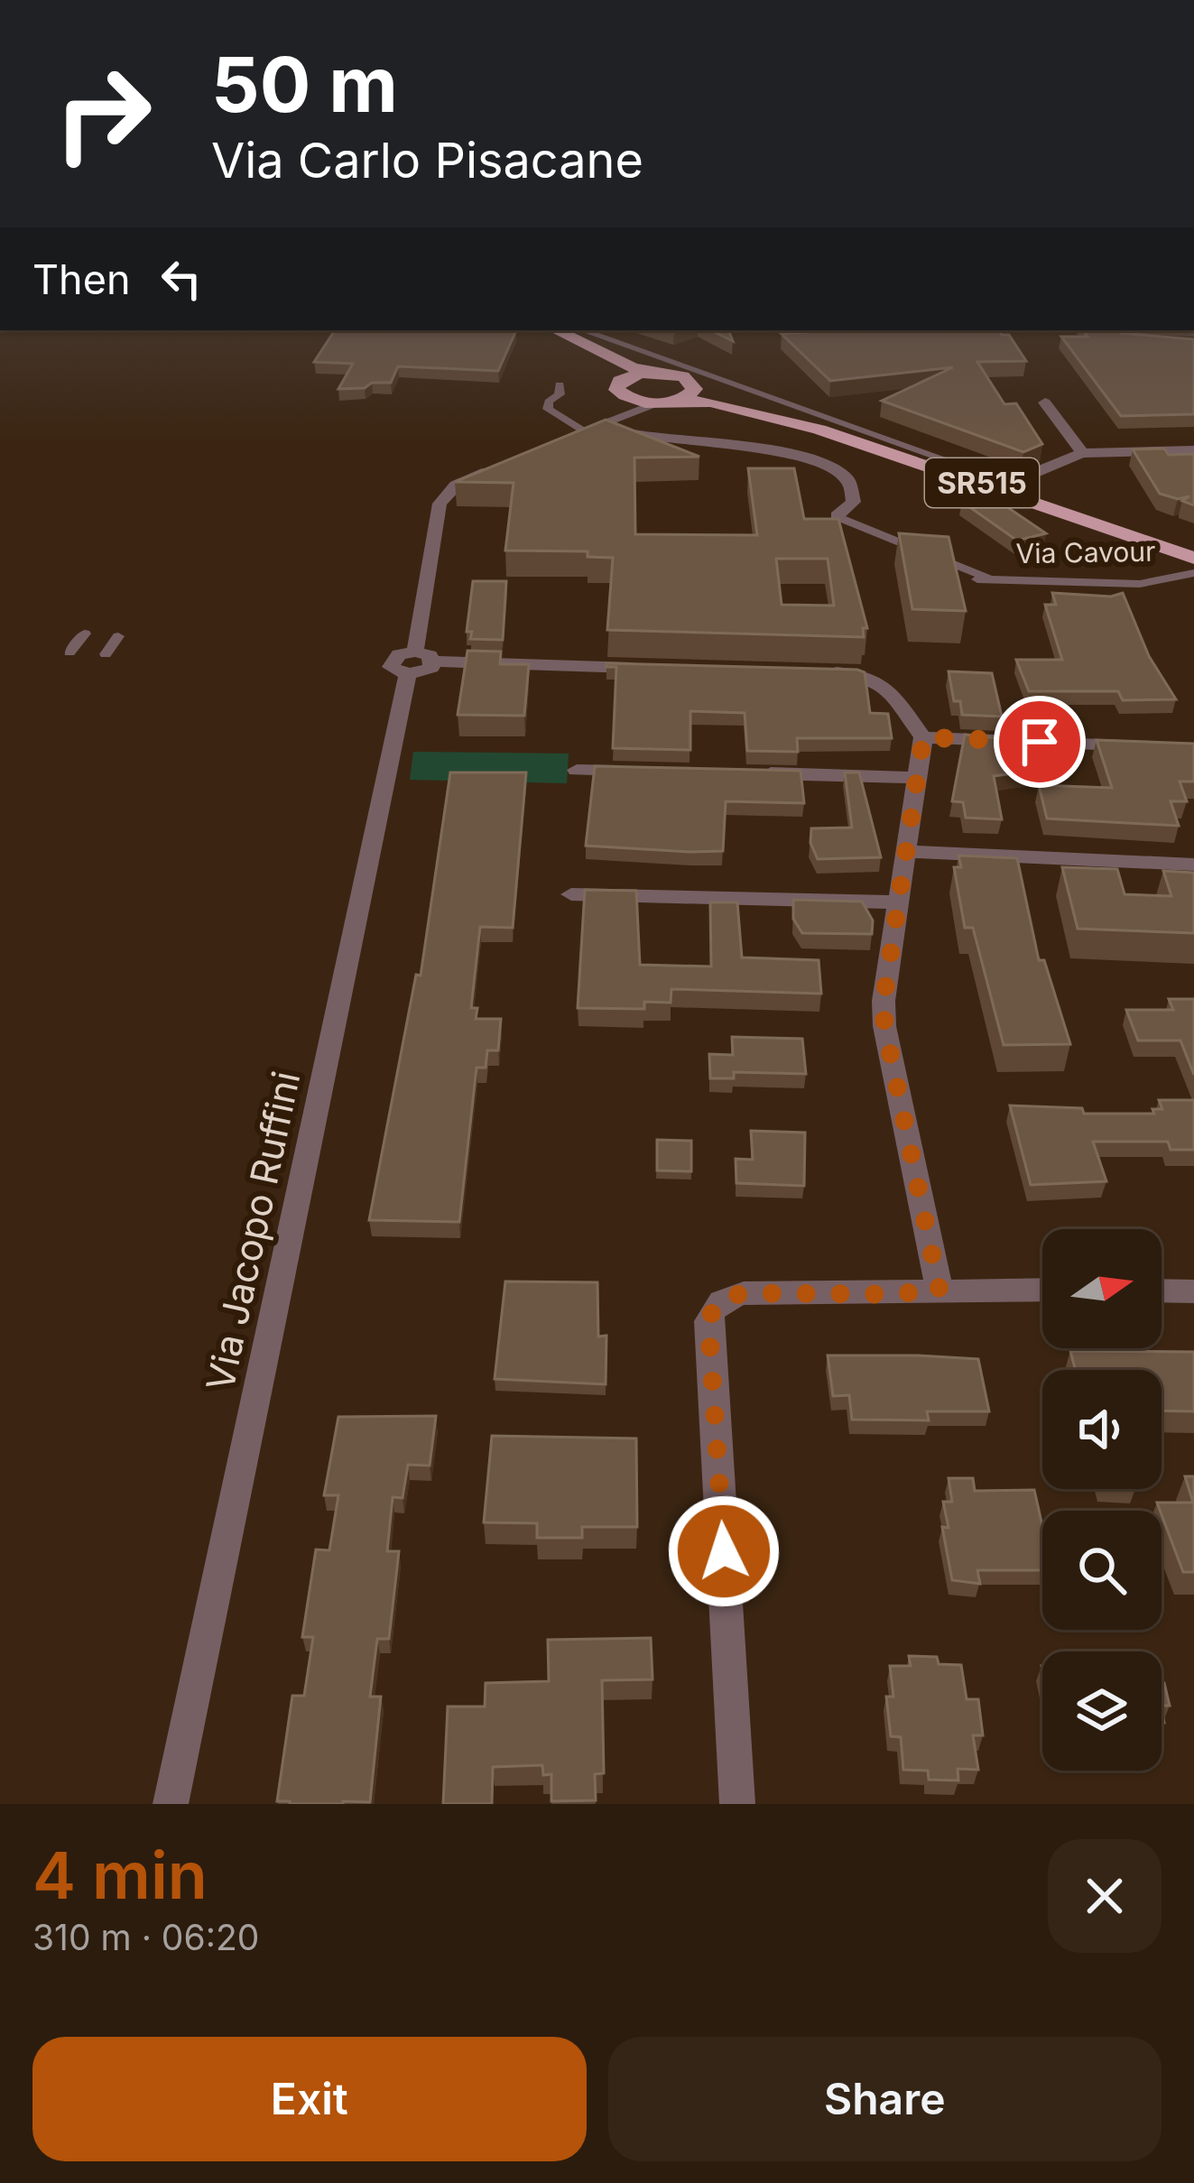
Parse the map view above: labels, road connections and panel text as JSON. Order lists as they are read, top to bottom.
{
  "streets": {
    "main road": ["SR515"],
    "street": ["Via Jacopo Ruffini"],
    "lane": ["Via Cavour"]
  },
  "north": "right",
  "page": {
    "turn": ["50 m", "Via Carlo Pisacane"],
    "then": "Then",
    "heading": ["4 min", "310 m · 06:20"],
    "buttons": ["Exit", "Share"]
  }
}
